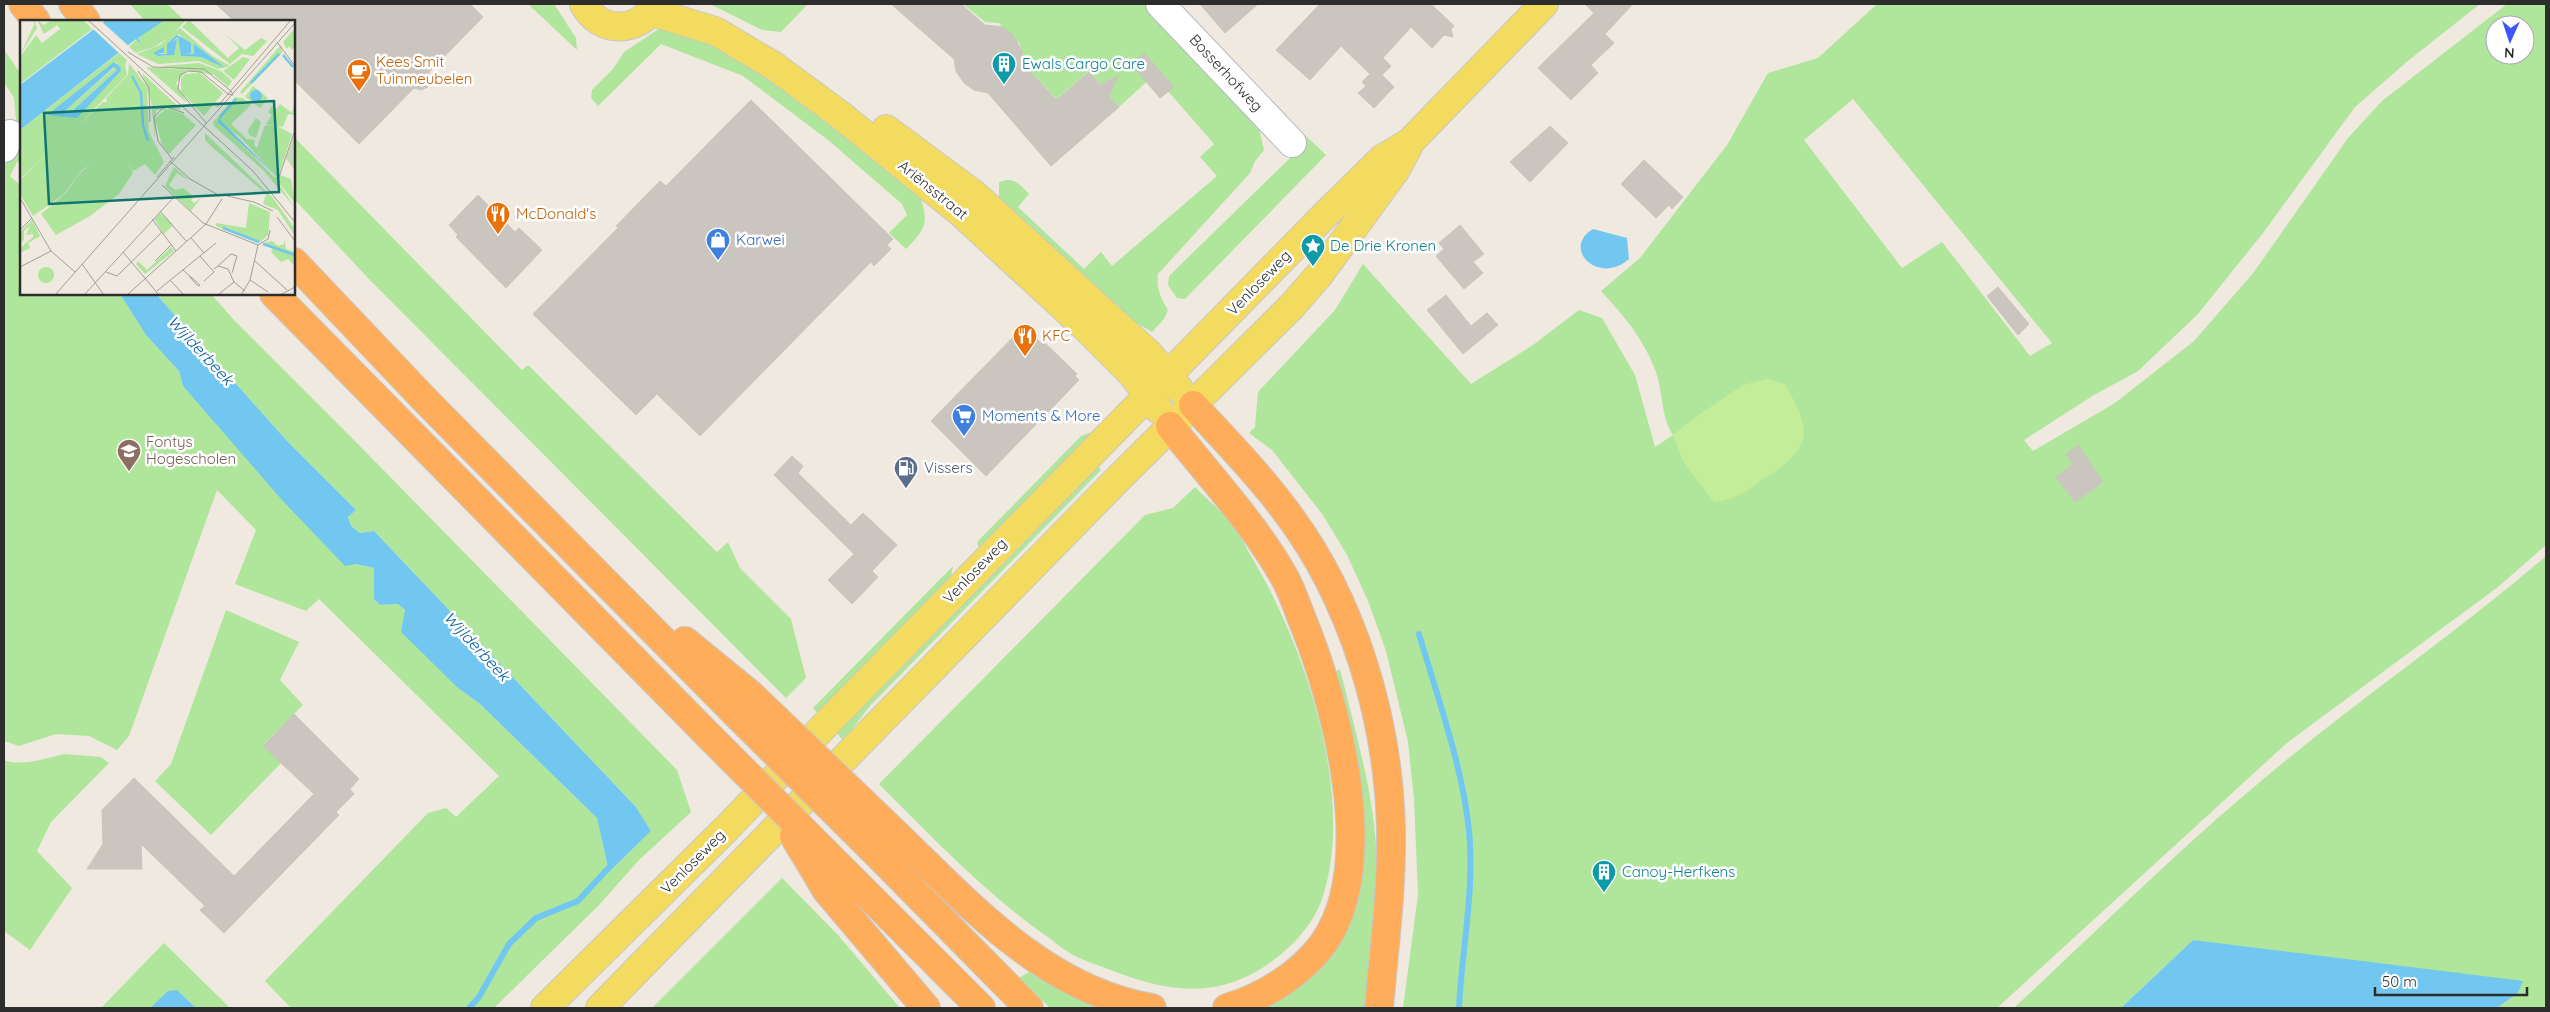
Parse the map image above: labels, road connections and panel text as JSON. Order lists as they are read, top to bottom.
{
  "streets": {
    "main road": ["Ariënsstraat", "Venloseweg"],
    "street": ["Bosserhofweg"]
  },
  "crossings": [
    ["Ariënsstraat", "Venloseweg"]
  ],
  "water": ["Wijlderbeek"],
  "places": {
    "building": ["Ewals Cargo Care", "Canoy-Herfkens"],
    "cafe": ["Kees Smit Tuinmeubelen"],
    "restaurant": ["McDonald's", "KFC"],
    "shop": ["Karwei"],
    "place": ["De Drie Kronen"],
    "supermarket": ["Moments & More"],
    "school or university": ["Fontys Hogescholen"],
    "fuel station": ["Vissers"]
  },
  "scale_bar": "50 m",
  "north": "bottom"
}
